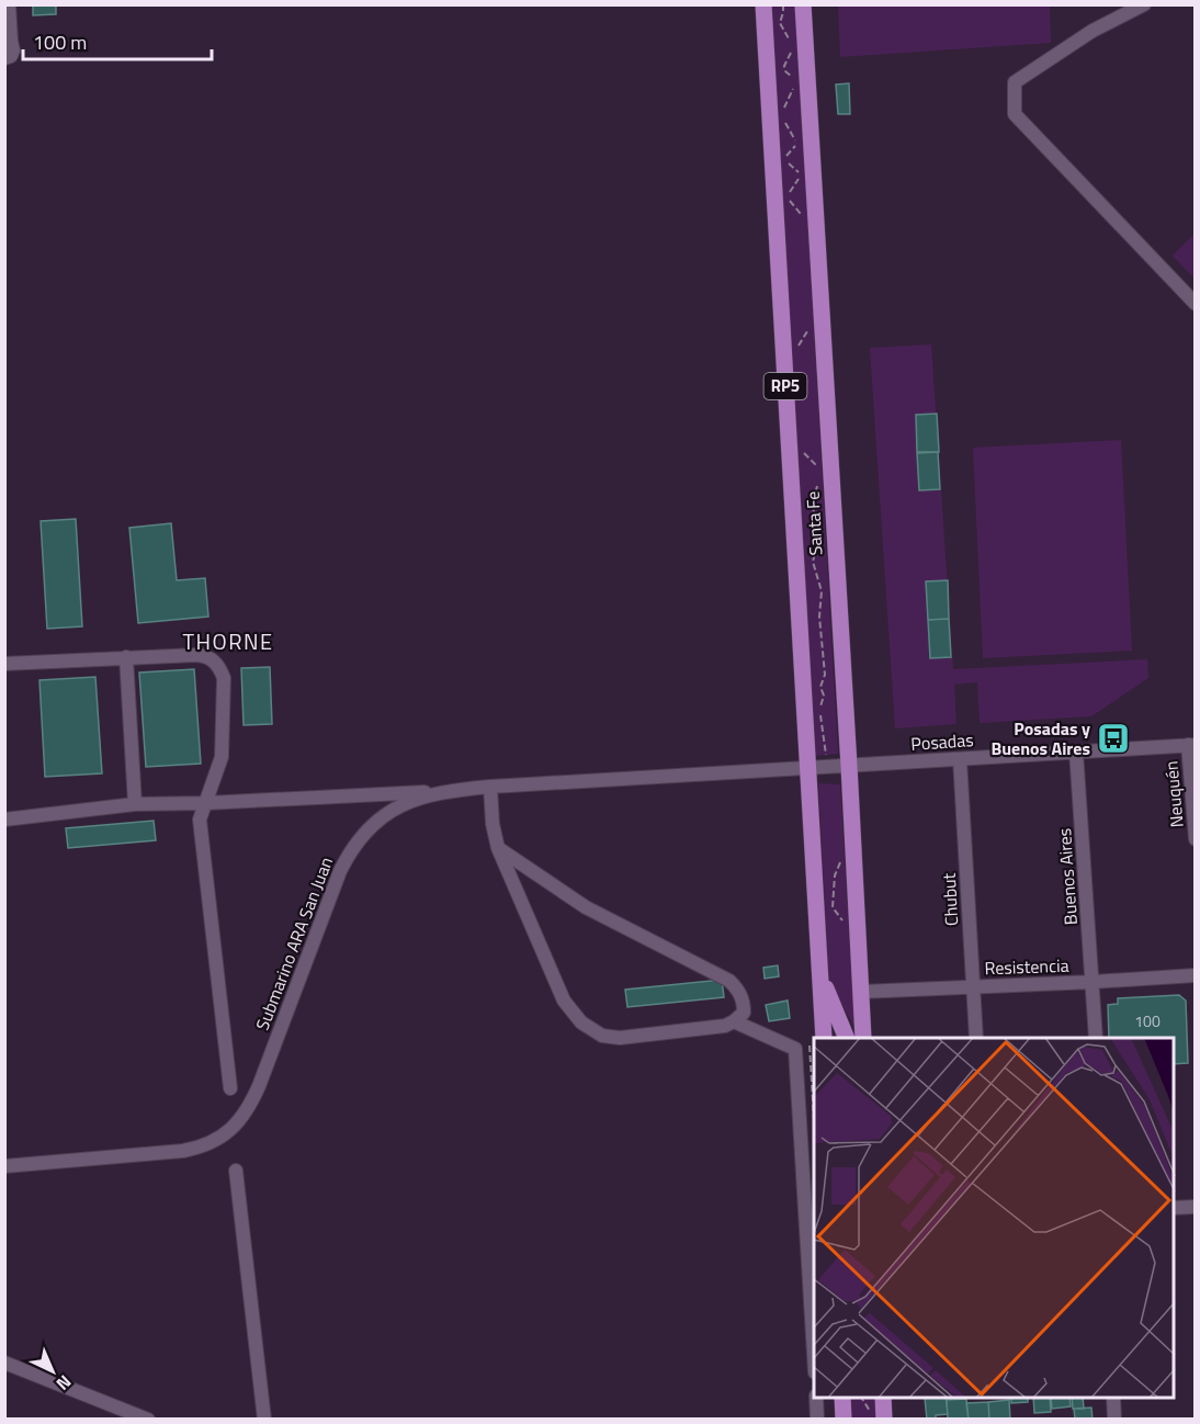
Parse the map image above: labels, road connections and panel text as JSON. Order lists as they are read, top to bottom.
{
  "streets": {
    "main road": ["RP5", "Santa Fe"],
    "street": [
      "Posadas",
      "Neuquén",
      "Buenos Aires",
      "Chubut",
      "Submarino ARA San Juan",
      "Resistencia"
    ]
  },
  "crossings": [
    ["Santa Fe", "Posadas"],
    ["Santa Fe", "Submarino ARA San Juan"],
    ["Santa Fe", "Resistencia"],
    ["Posadas", "Neuquén"],
    ["Posadas", "Buenos Aires"],
    ["Posadas", "Chubut"],
    ["Posadas", "Submarino ARA San Juan"],
    ["Buenos Aires", "Resistencia"],
    ["Chubut", "Resistencia"]
  ],
  "districts": ["THORNE"],
  "places": {
    "bus stop": ["Posadas y Buenos Aires"]
  },
  "house_numbers": ["100"],
  "scale_bar": "100 m",
  "north": "bottom right"
}
